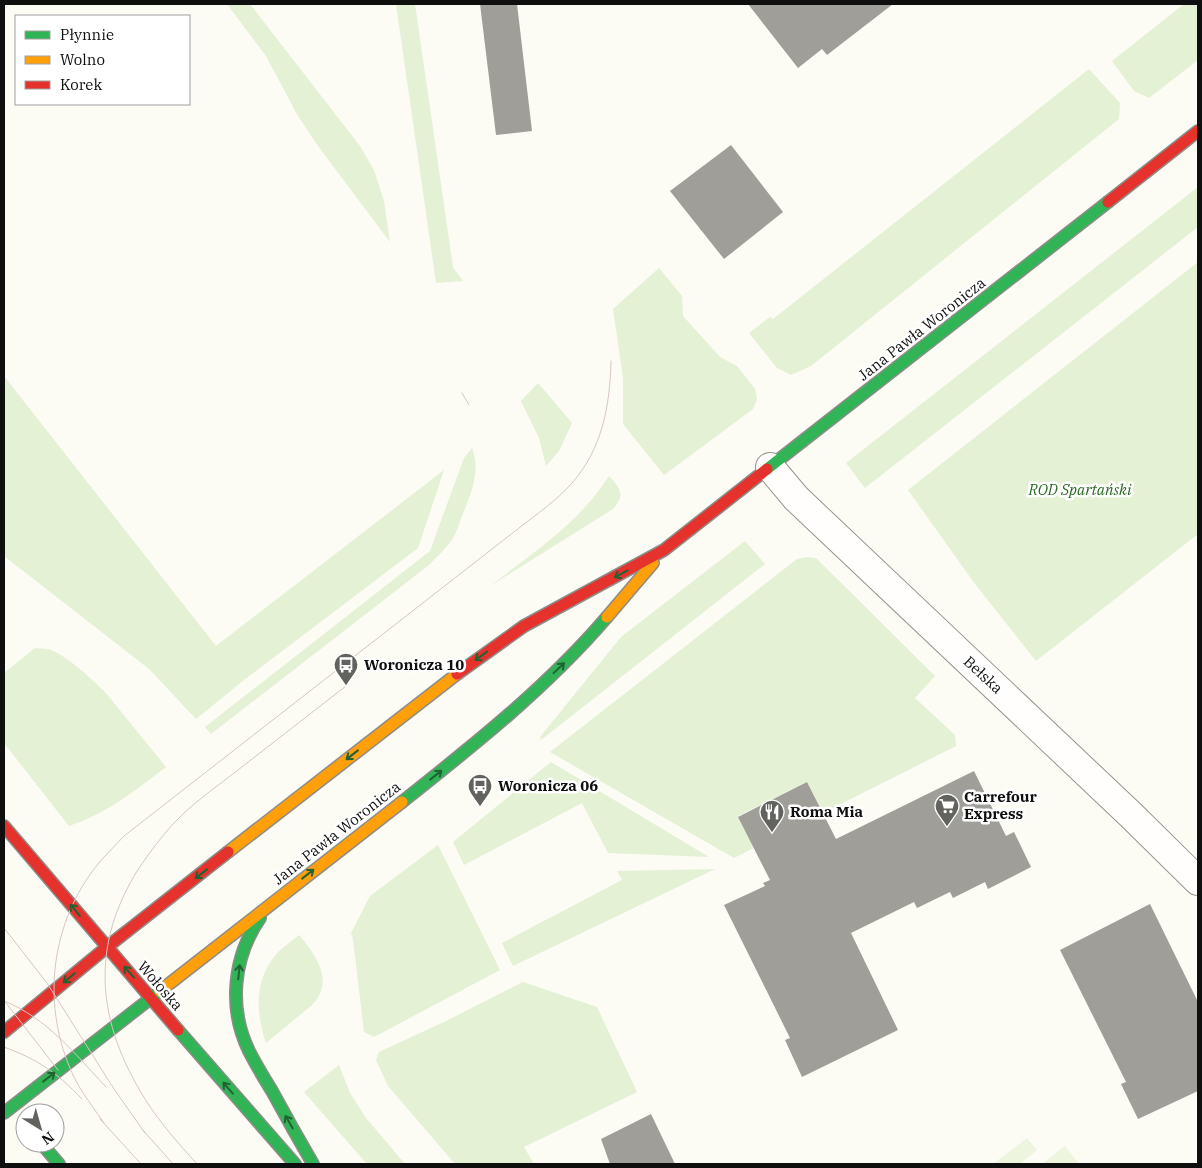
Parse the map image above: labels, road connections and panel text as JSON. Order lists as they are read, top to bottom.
{
  "streets": {
    "street": ["Jana Pawła Woronicza", "Bełska", "Wołoska"]
  },
  "crossings": [
    ["Jana Pawła Woronicza", "Bełska"],
    ["Jana Pawła Woronicza", "Wołoska"]
  ],
  "one_way": ["Wołoska"],
  "parks": ["ROD Spartański"],
  "places": {
    "bus stop": ["Woronicza 10", "Woronicza 06"],
    "supermarket": ["Carrefour Express"],
    "restaurant": ["Roma Mia"]
  },
  "legend": ["Płynnie", "Wolno", "Korek"],
  "north": "bottom right"
}
